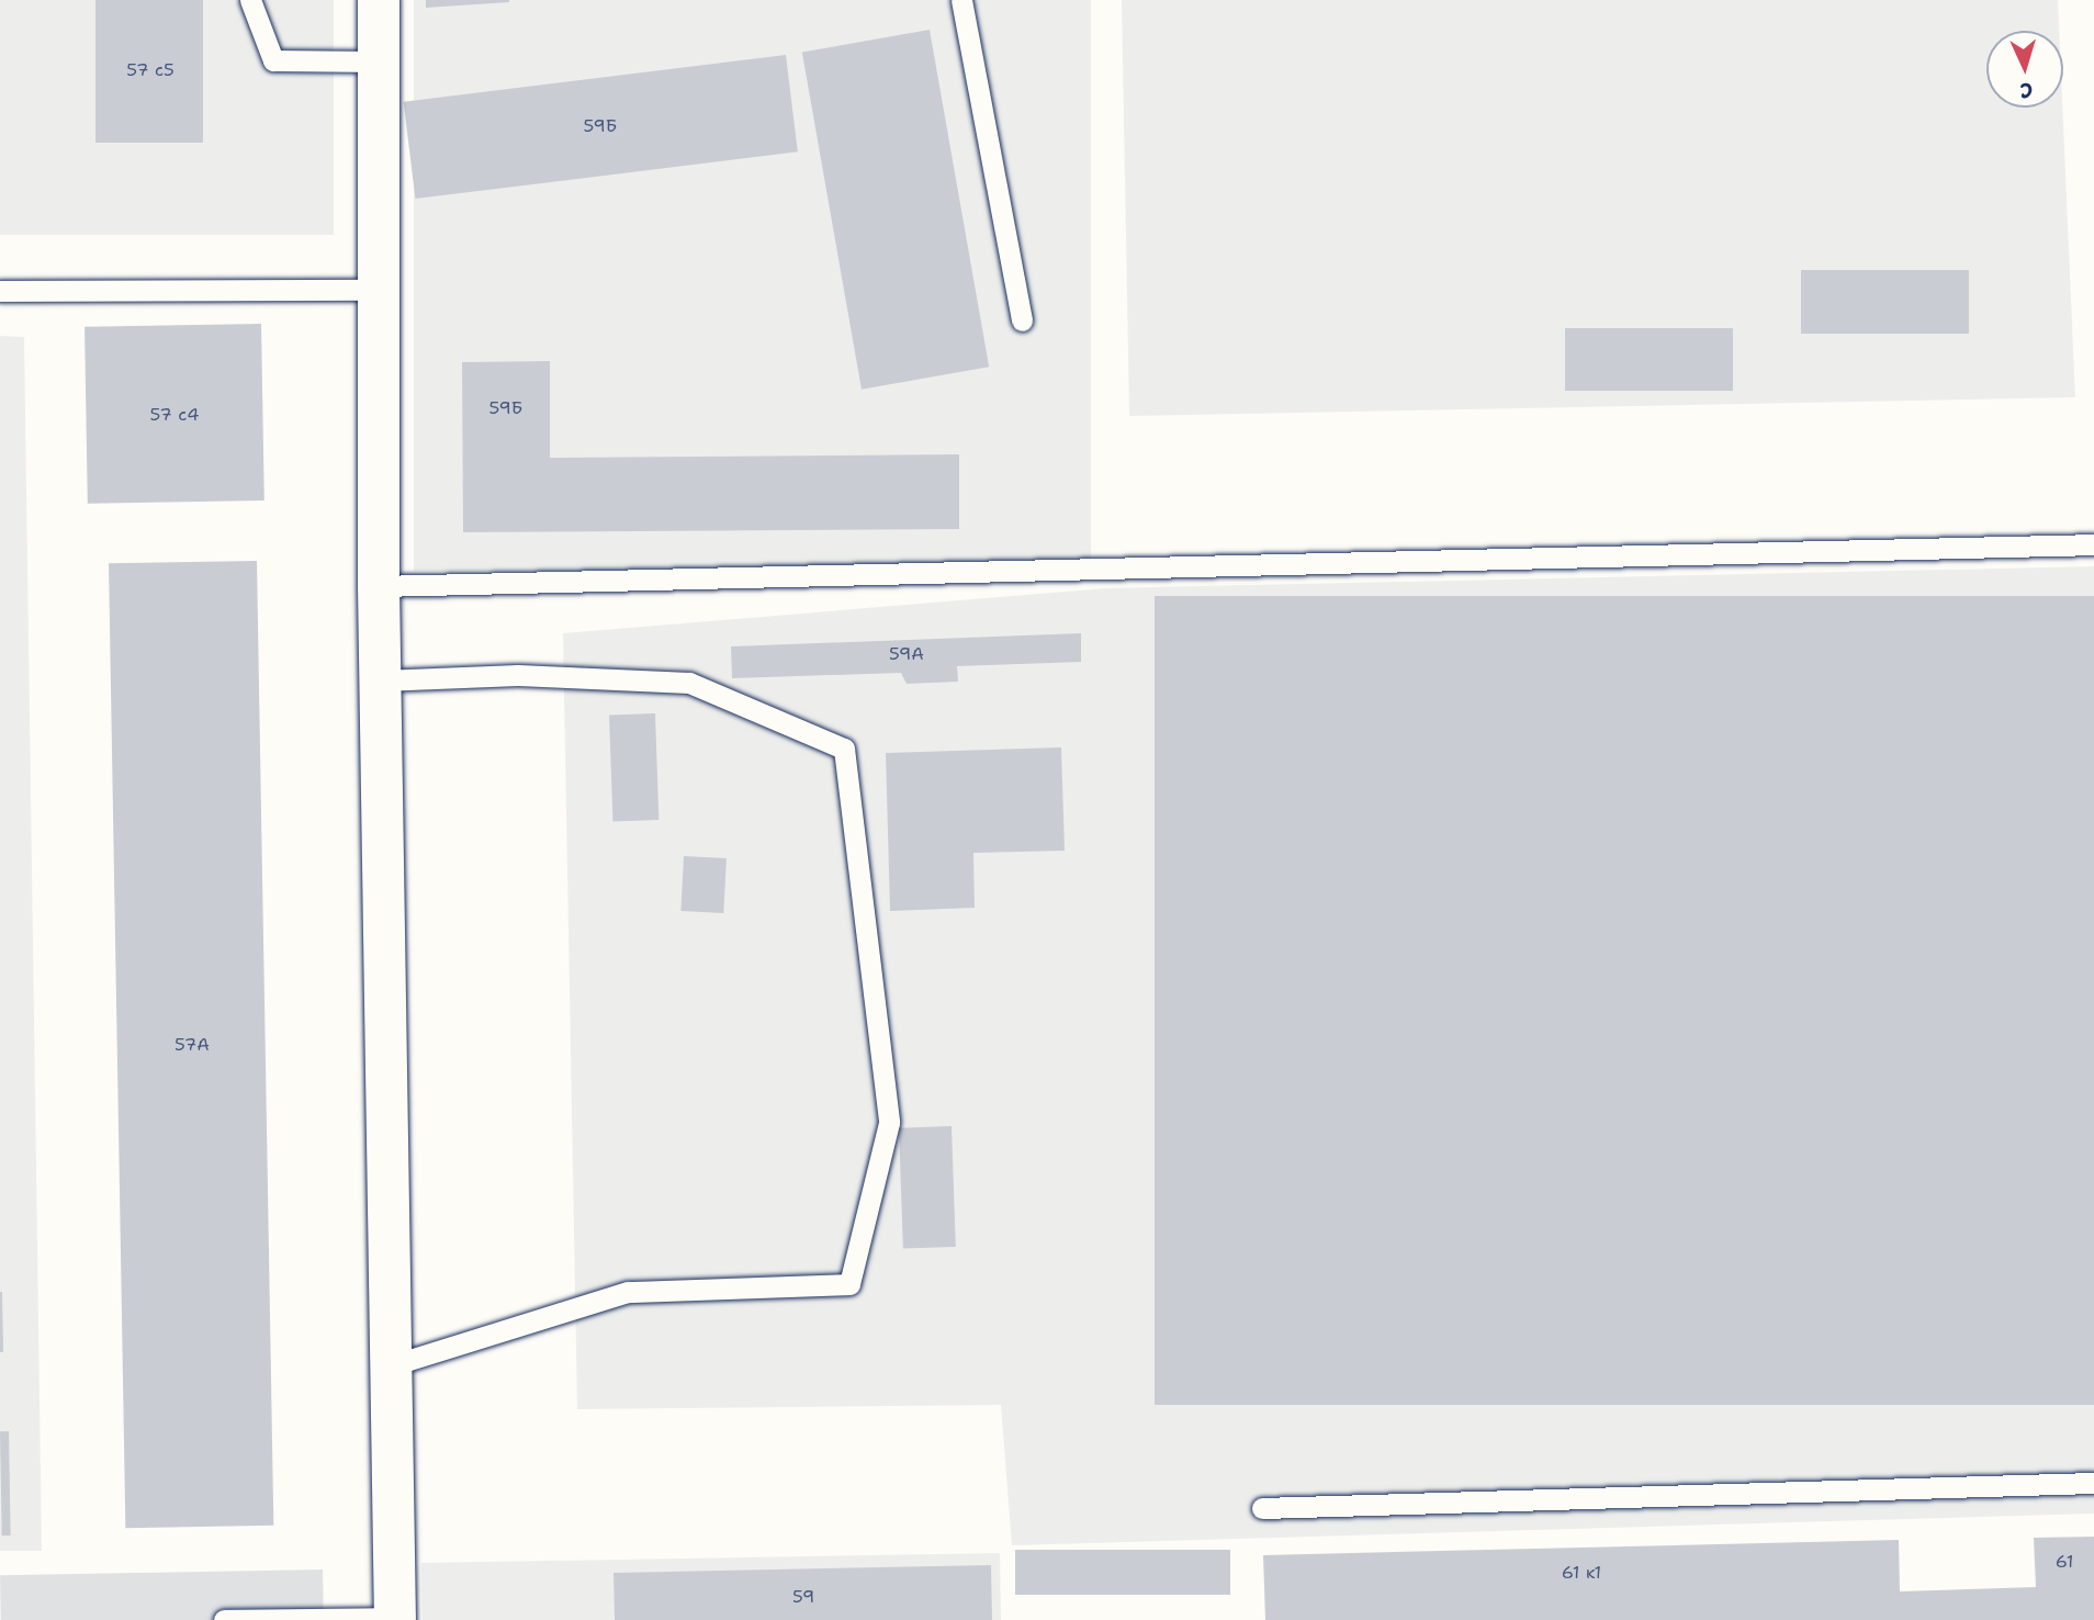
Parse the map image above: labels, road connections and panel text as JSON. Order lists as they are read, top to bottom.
{
  "house_numbers": [
    "57 с5",
    "59Б",
    "59Б",
    "57 с4",
    "59А",
    "57А",
    "61",
    "61 к1",
    "59"
  ],
  "north": "bottom"
}
